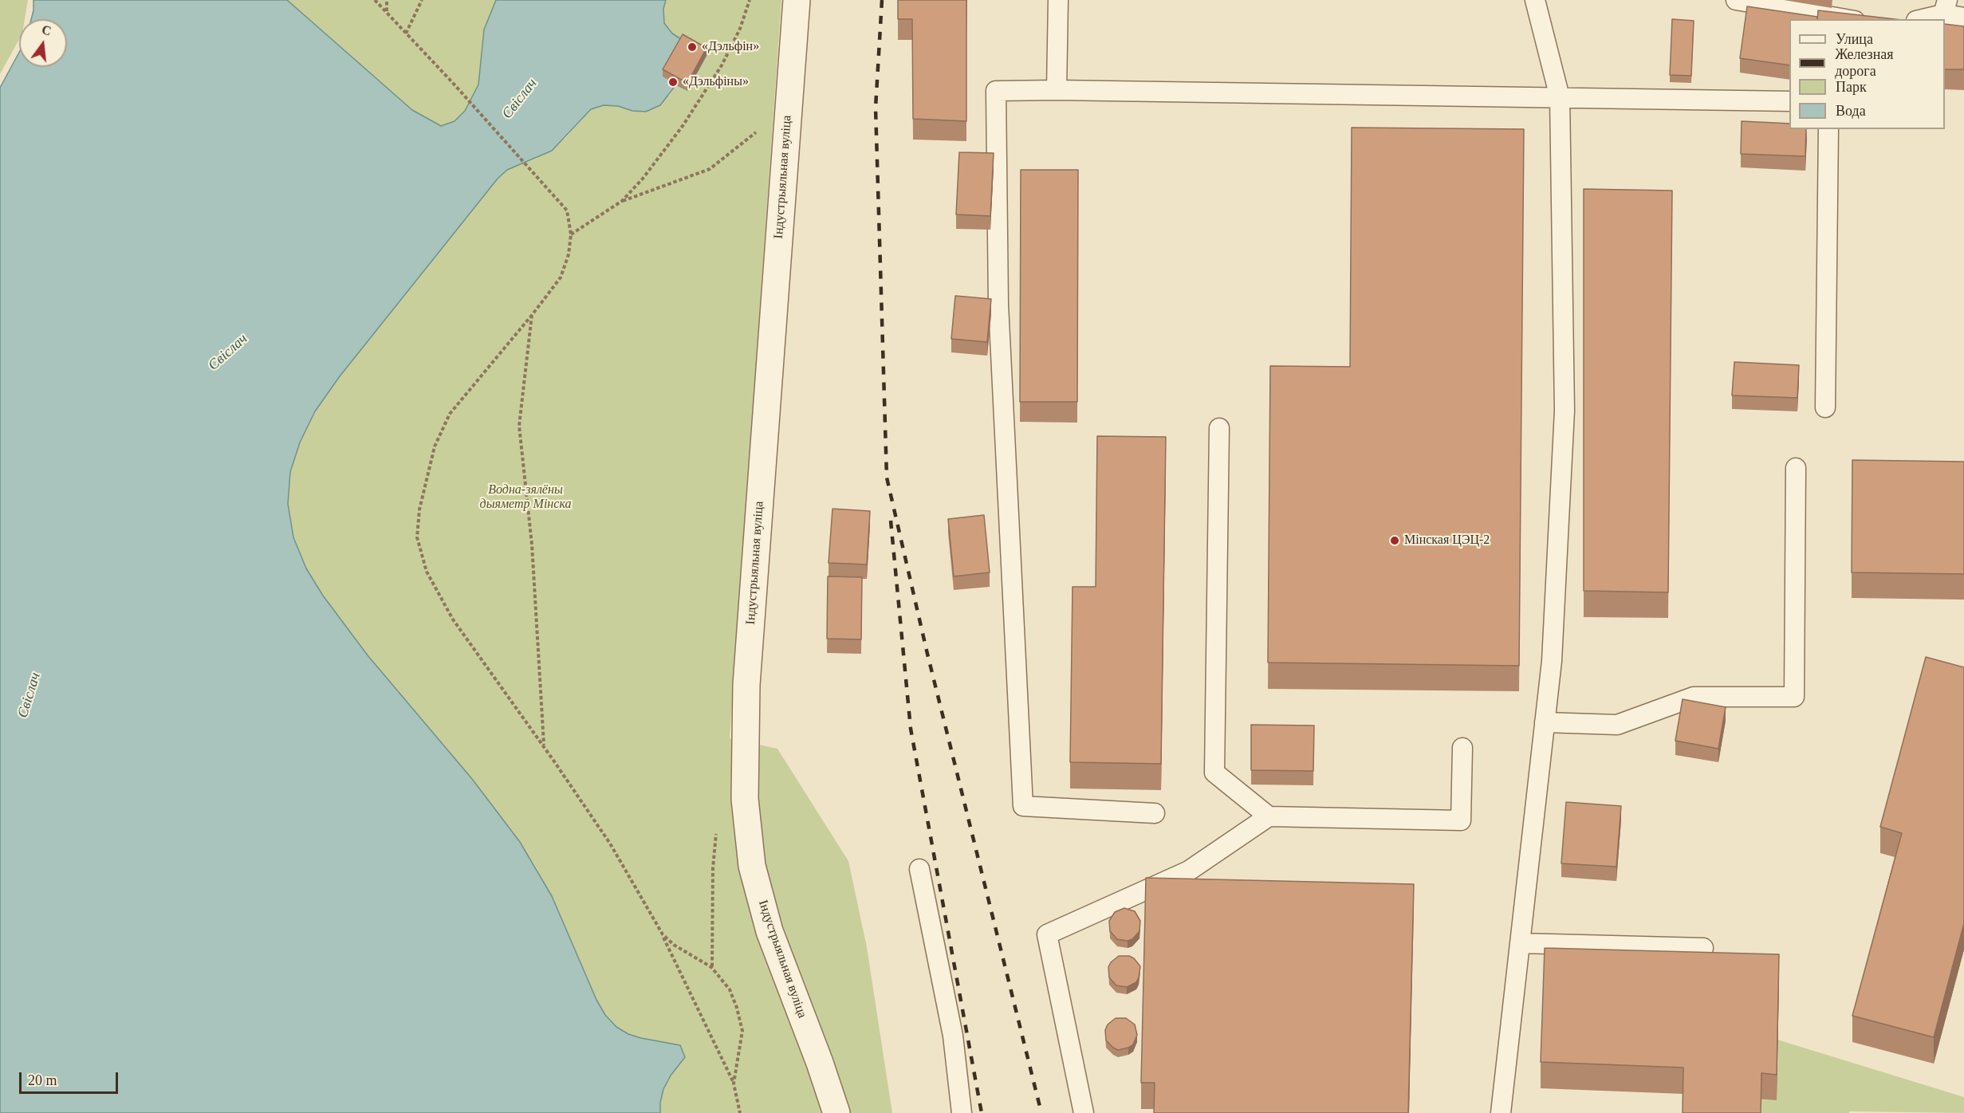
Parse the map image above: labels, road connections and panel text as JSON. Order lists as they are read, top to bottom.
{
  "streets": {
    "street": ["Індустрыяльная вуліца"]
  },
  "water": ["Свіслач"],
  "parks": ["Водна-зялёны дыяметр Мінска"],
  "places": ["«Дэльфін»", "«Дэльфіны»", "Мінская ЦЭЦ-2"],
  "legend": [
    "Улица",
    "Железная дорога",
    "Парк",
    "Вода"
  ],
  "scale_bar": "20 m",
  "north": "top"
}
